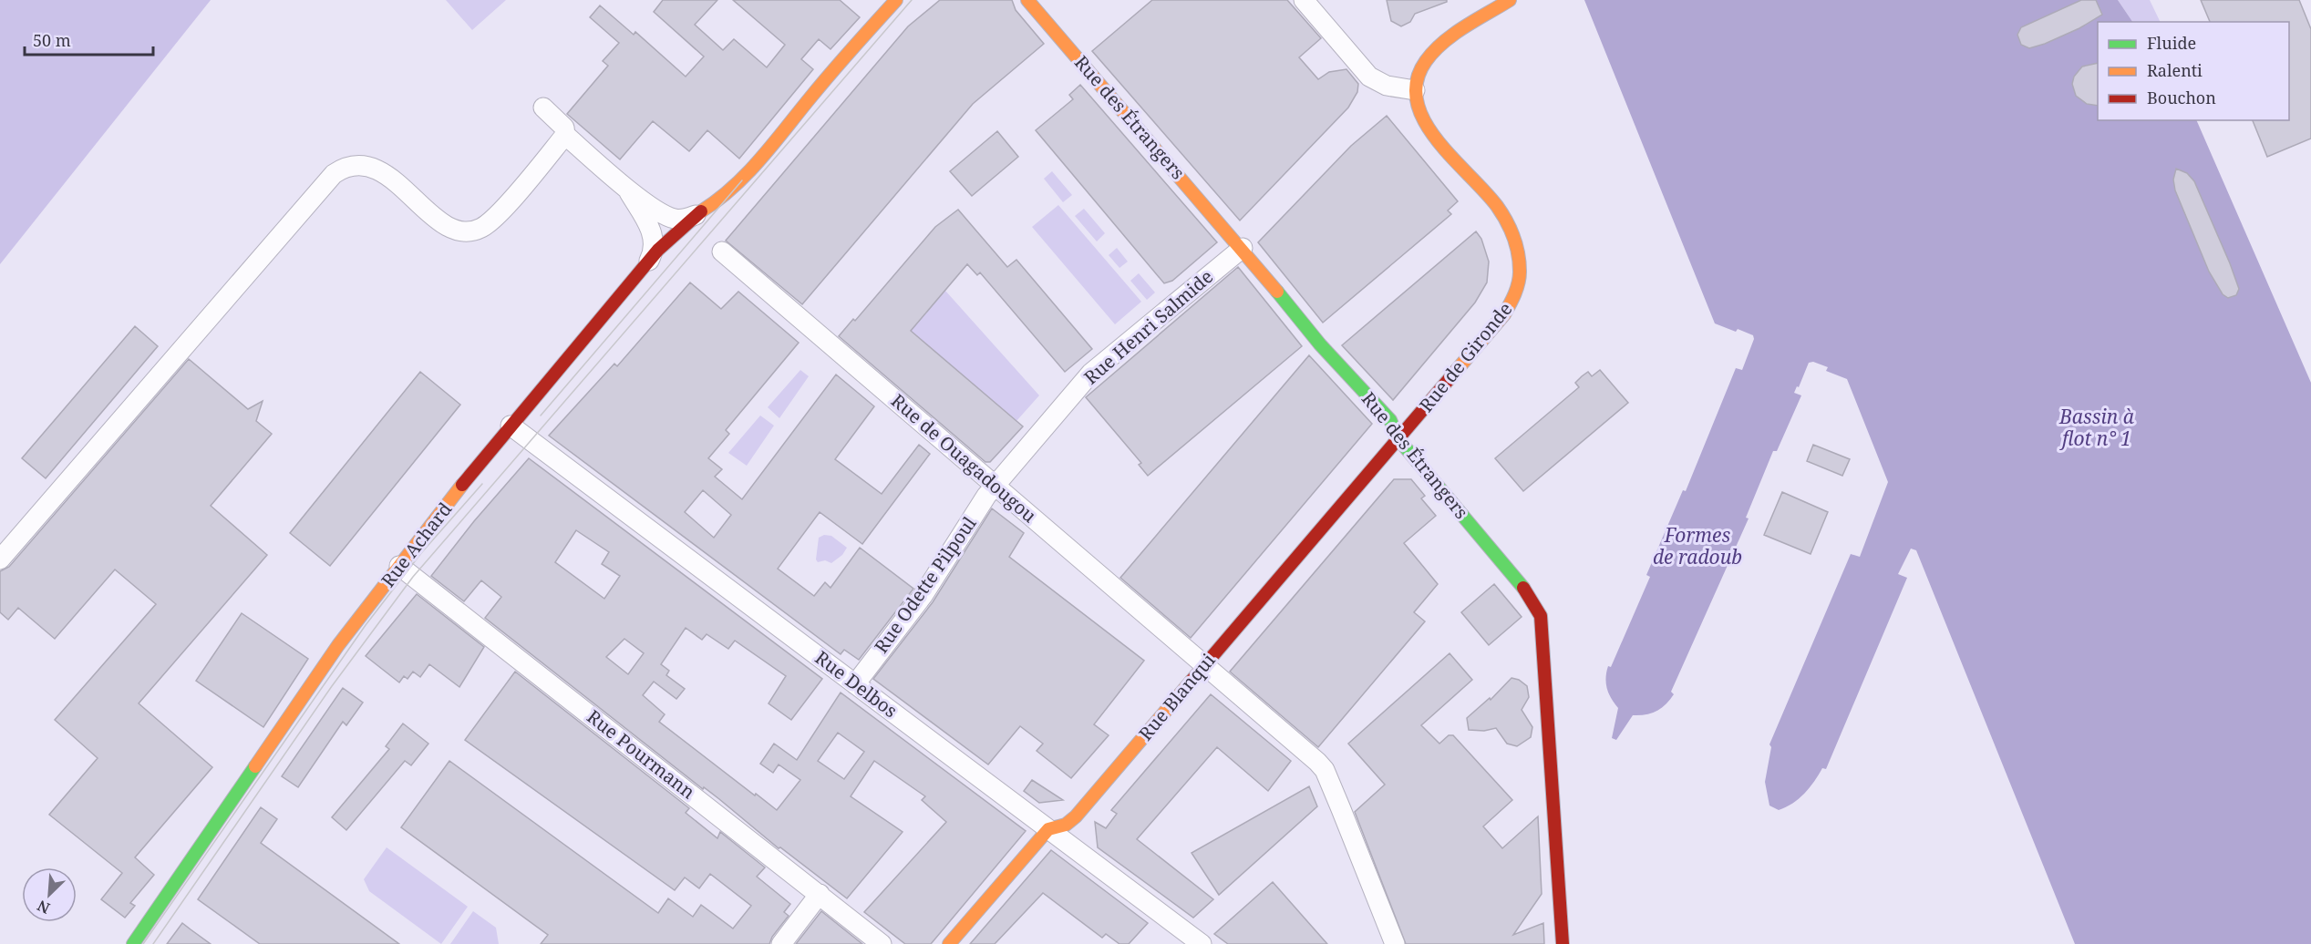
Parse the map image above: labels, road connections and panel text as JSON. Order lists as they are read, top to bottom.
{
  "streets": {
    "street": [
      "Rue des Étrangers",
      "Rue Henri Salmide",
      "Rue de Gironde",
      "Rue de Ouagadougou",
      "Rue Achard",
      "Rue Odette Pilpoul",
      "Rue Delbos",
      "Rue Blanqui",
      "Rue Pourmann"
    ]
  },
  "crossings": [
    ["Rue des Étrangers", "Rue Henri Salmide"],
    ["Rue des Étrangers", "Rue de Gironde"],
    ["Rue des Étrangers", "Rue Blanqui"],
    ["Rue Henri Salmide", "Rue de Ouagadougou"],
    ["Rue Henri Salmide", "Rue Odette Pilpoul"],
    ["Rue de Gironde", "Rue Blanqui"],
    ["Rue de Ouagadougou", "Rue Odette Pilpoul"],
    ["Rue de Ouagadougou", "Rue Blanqui"],
    ["Rue Achard", "Rue Delbos"],
    ["Rue Achard", "Rue Pourmann"],
    ["Rue Odette Pilpoul", "Rue Delbos"],
    ["Rue Delbos", "Rue Blanqui"]
  ],
  "water": ["Bassin à flot n° 1", "Formes de radoub"],
  "legend": ["Fluide", "Ralenti", "Bouchon"],
  "scale_bar": "50 m",
  "north": "bottom left"
}
